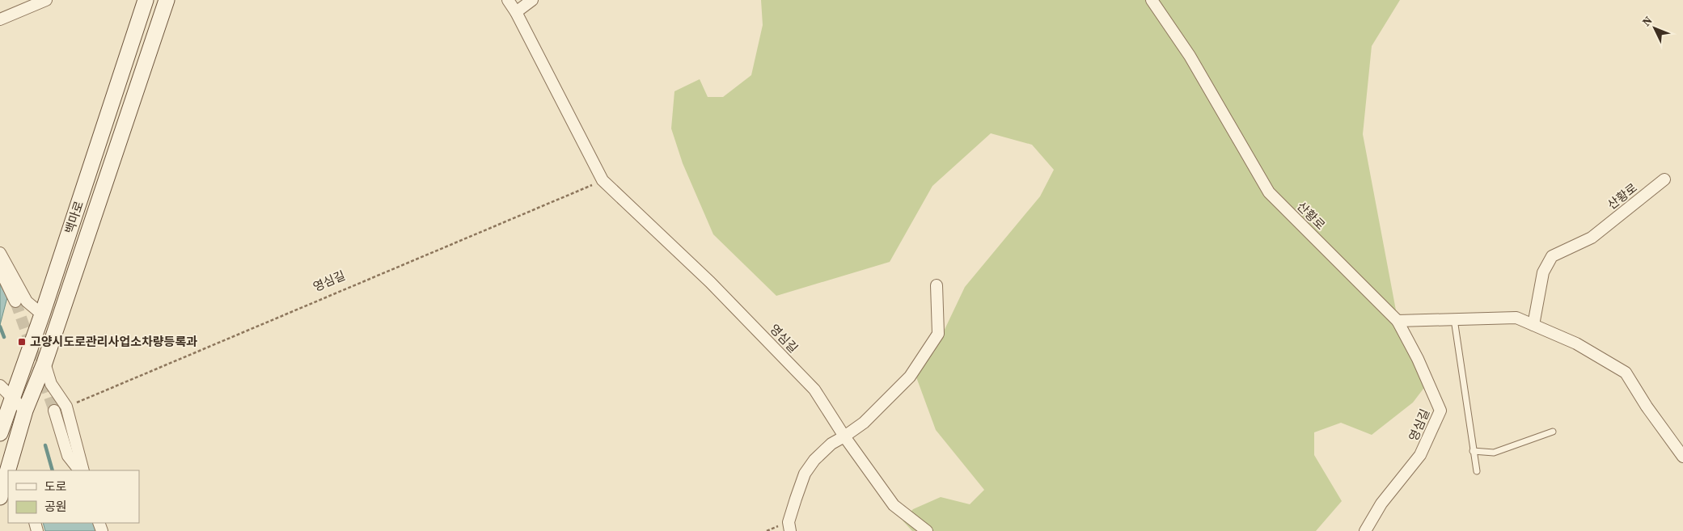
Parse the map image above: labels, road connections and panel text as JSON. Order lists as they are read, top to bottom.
{
  "streets": {
    "main road": ["백마로"],
    "street": ["산황로", "영심길"]
  },
  "crossings": [
    ["산황로", "영심길"]
  ],
  "places": {
    "transit": ["고양시도로관리사업소차량등록과"]
  },
  "legend": ["도로", "공원"],
  "north": "top left"
}
